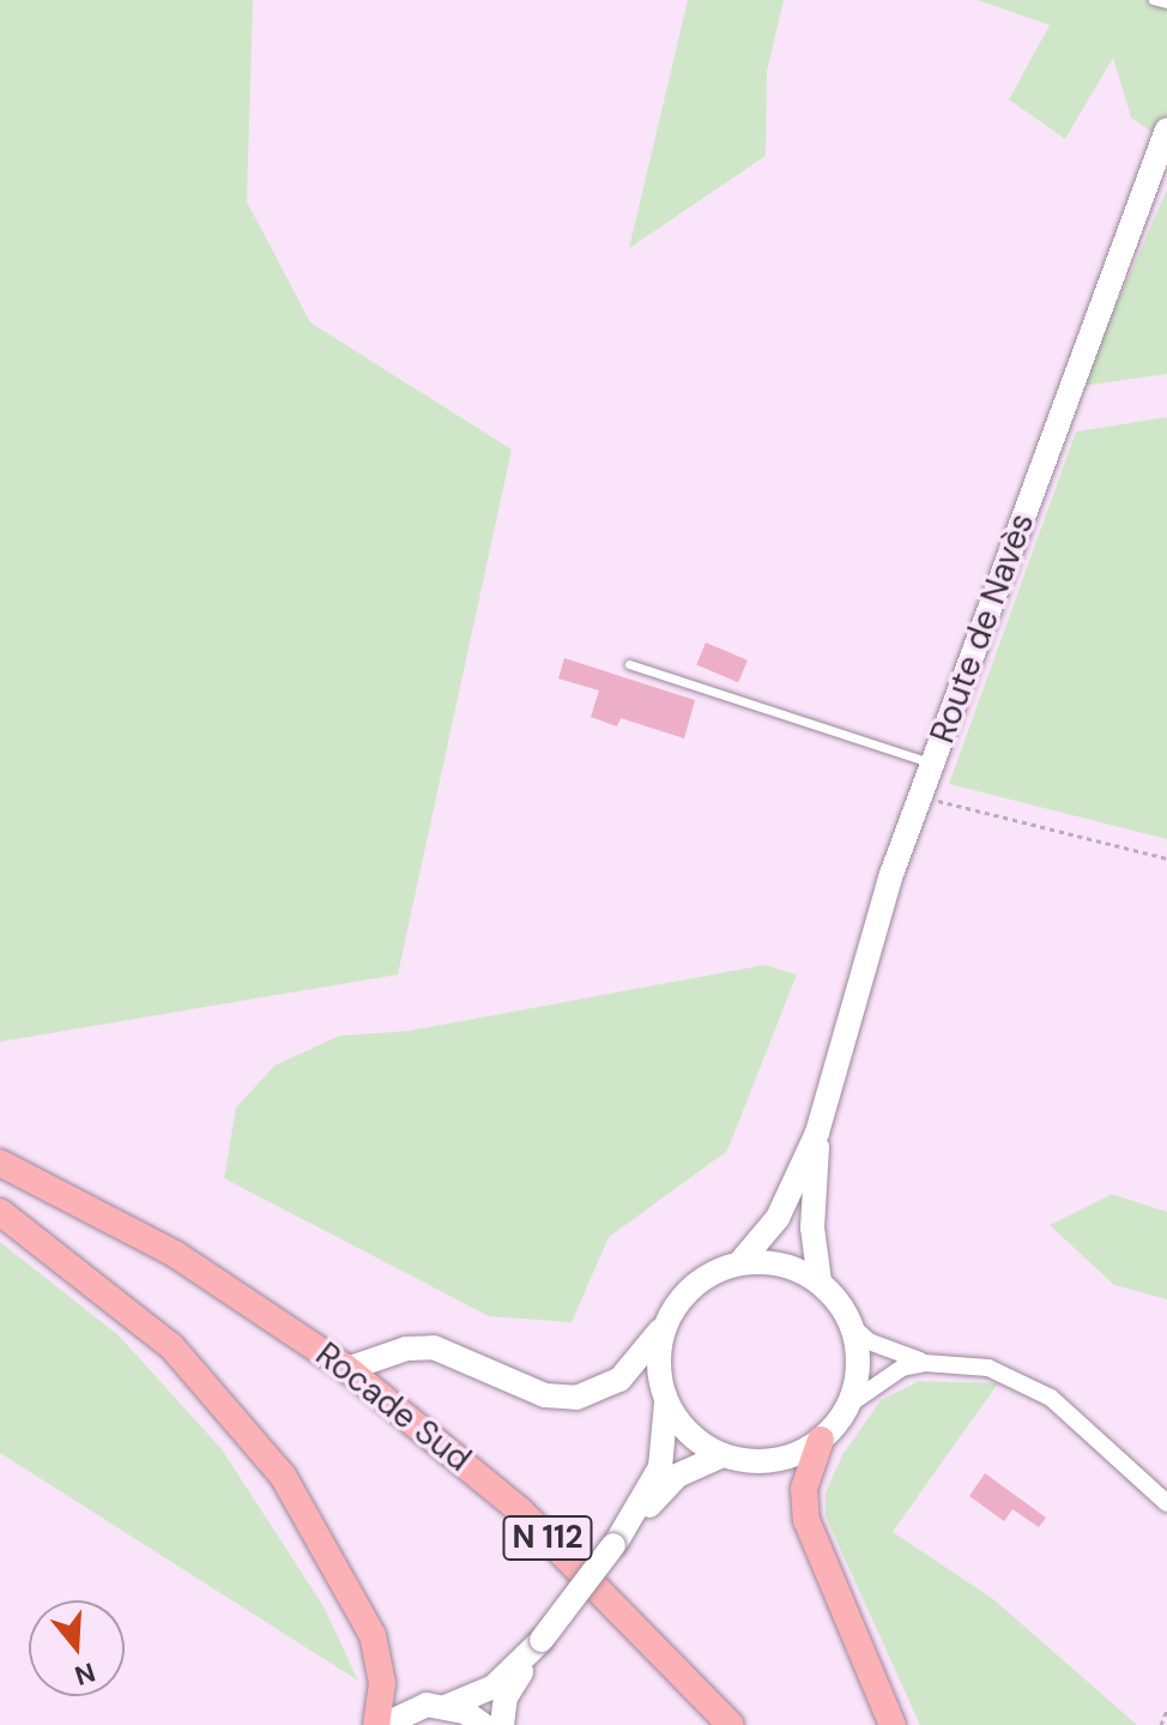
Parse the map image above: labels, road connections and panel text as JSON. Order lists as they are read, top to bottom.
{
  "streets": {
    "main road": ["Route de Navès", "Rocade Sud", "N 112"]
  },
  "crossings": [
    ["Route de Navès", "Rocade Sud"]
  ],
  "north": "bottom"
}
